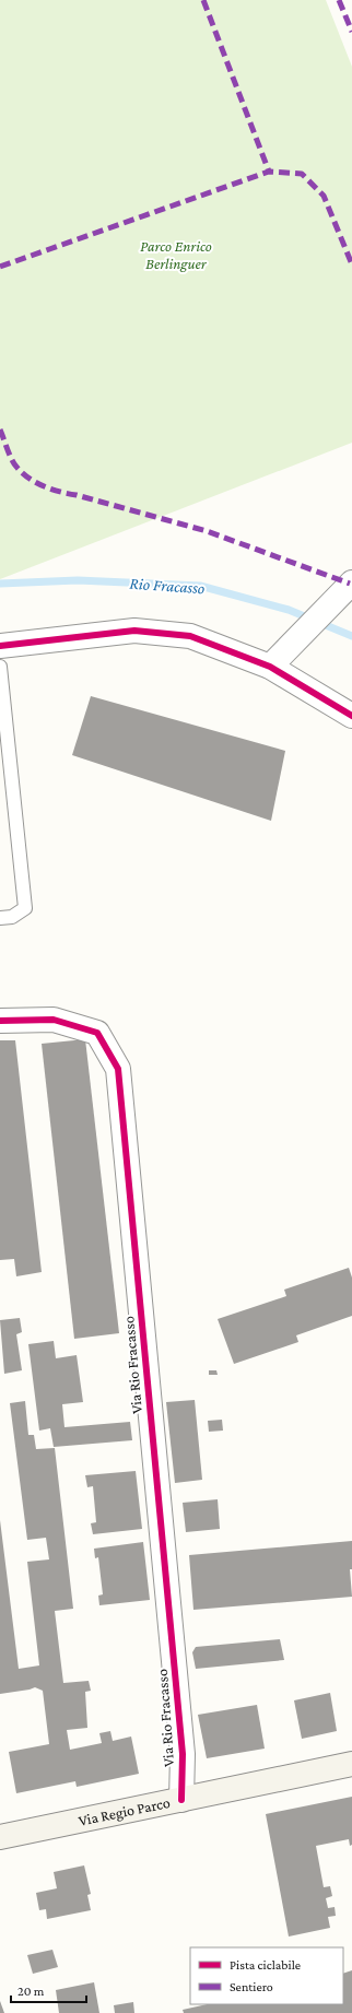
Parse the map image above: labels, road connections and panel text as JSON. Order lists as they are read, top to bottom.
{
  "streets": {
    "street": ["Via Rio Fracasso", "Via Regio Parco"]
  },
  "crossings": [
    ["Via Rio Fracasso", "Via Regio Parco"]
  ],
  "water": ["Rio Fracasso"],
  "parks": ["Parco Enrico Berlinguer"],
  "legend": ["Pista ciclabile", "Sentiero"],
  "scale_bar": "20 m"
}
